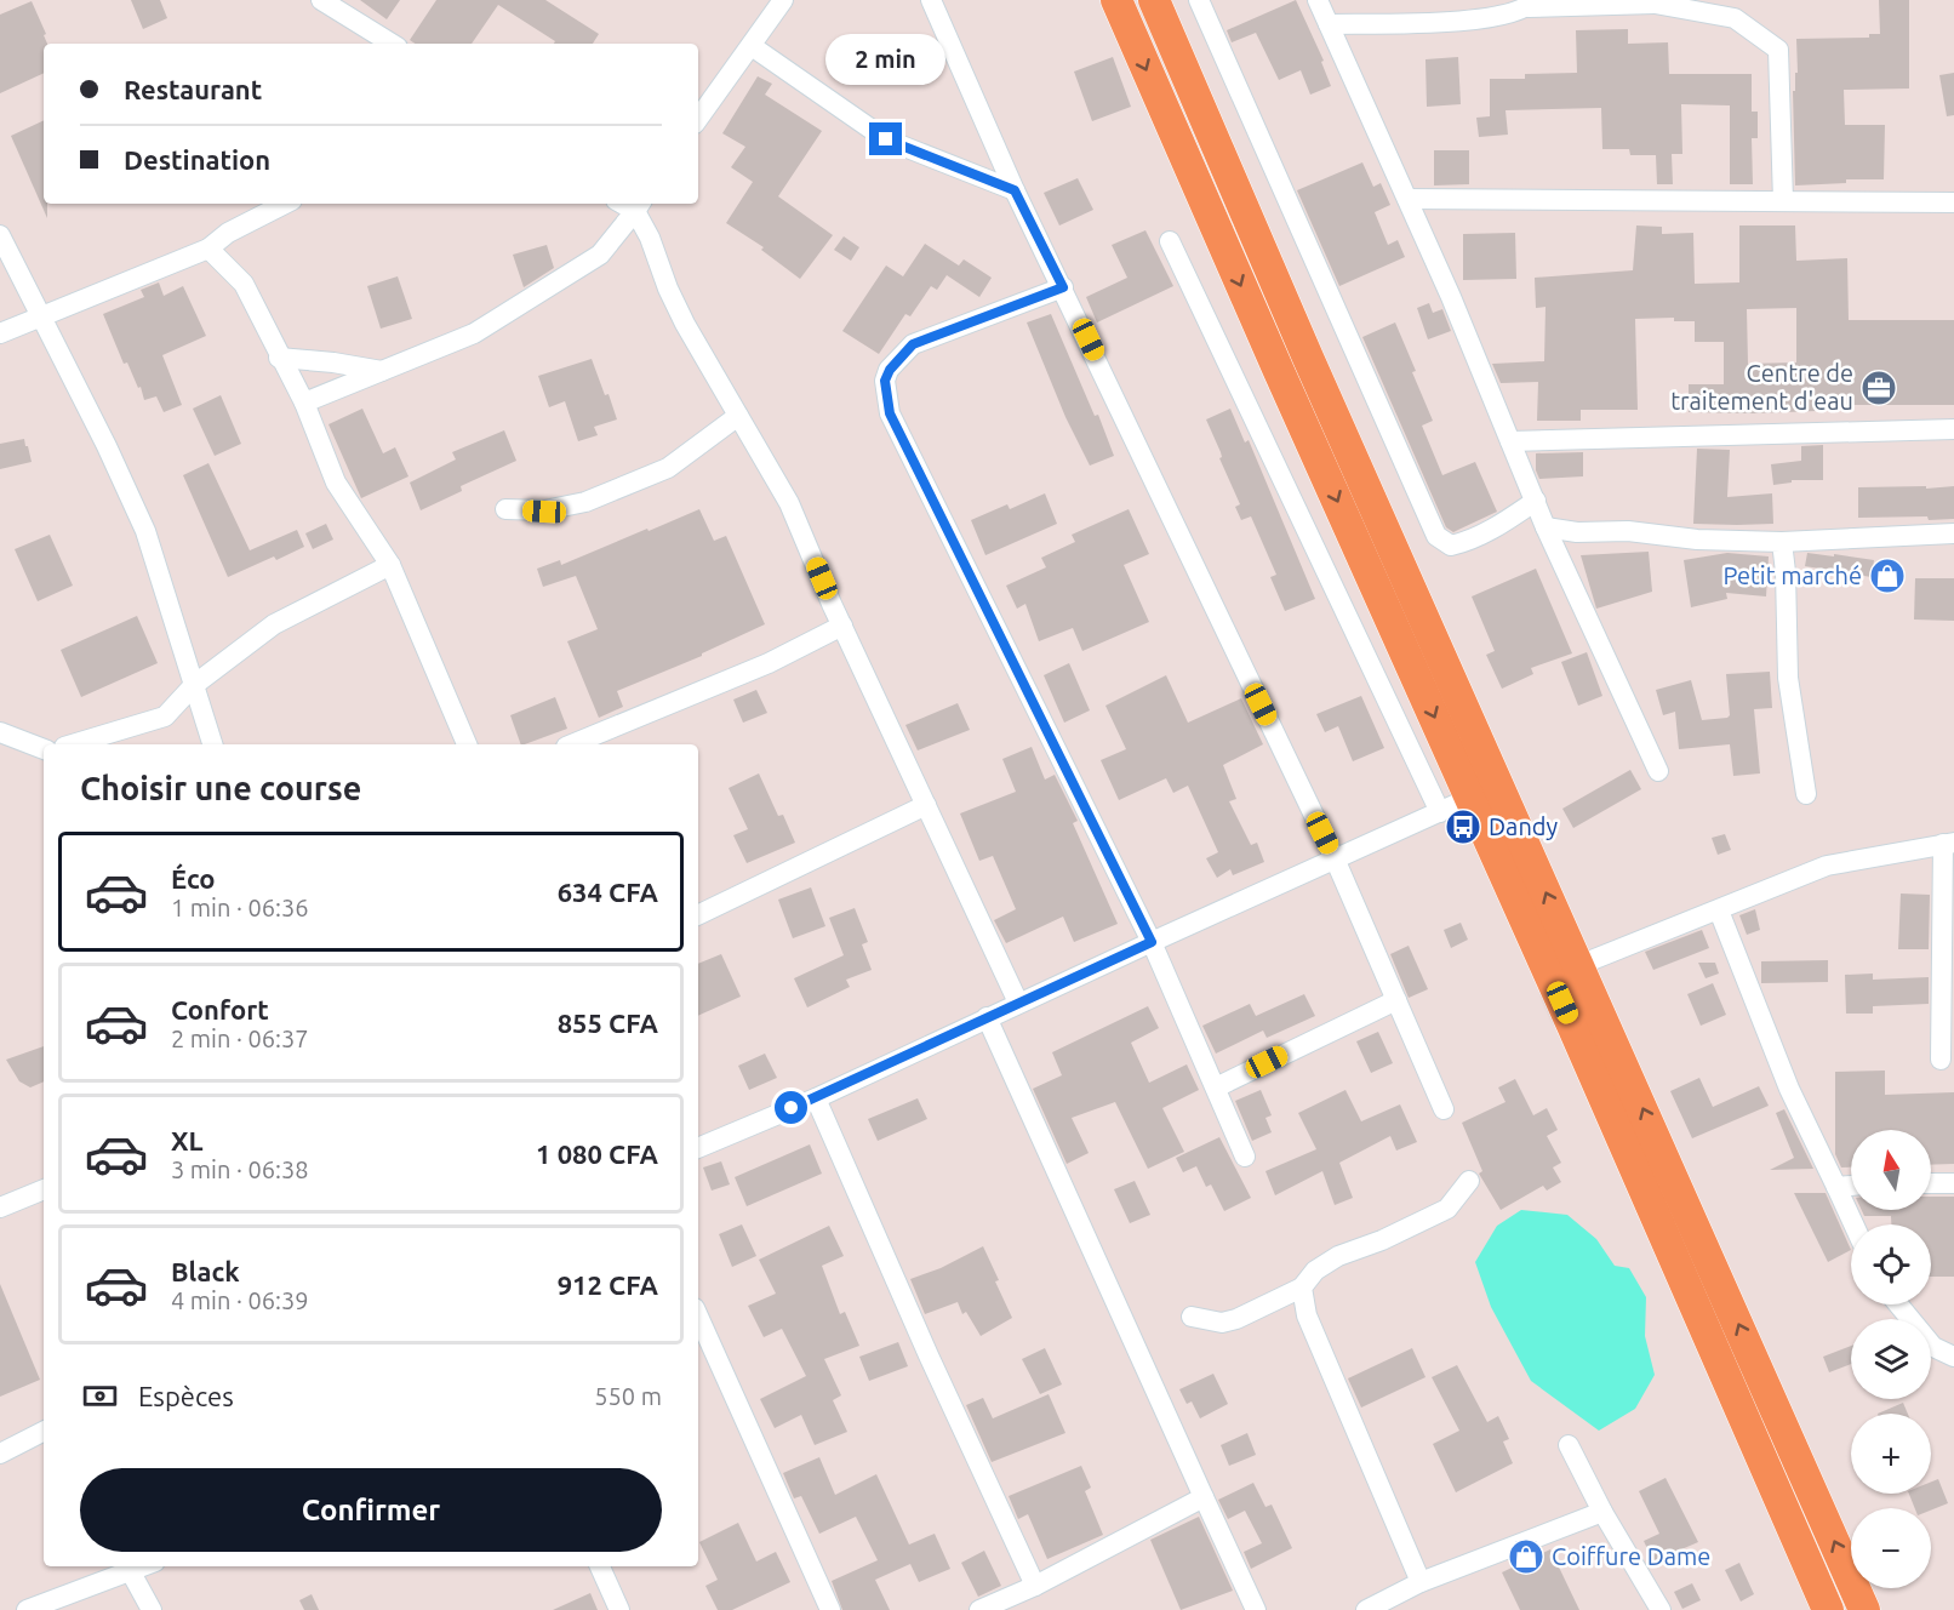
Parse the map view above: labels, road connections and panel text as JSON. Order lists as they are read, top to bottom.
{
  "places": {
    "office": ["Centre de traitement d'eau"],
    "shop": ["Petit marché", "Coiffure Dame"],
    "bus stop": ["Dandy"]
  },
  "north": "top",
  "page": {
    "bubble": "2 min",
    "banner": ["Restaurant", "Destination"],
    "heading": "Choisir une course",
    "list": [
      {
        "name": "Éco",
        "note": "1 min · 06:36",
        "value": "634 CFA"
      },
      {
        "name": "Confort",
        "note": "2 min · 06:37",
        "value": "855 CFA"
      },
      {
        "name": "XL",
        "note": "3 min · 06:38",
        "value": "1 080 CFA"
      },
      {
        "name": "Black",
        "note": "4 min · 06:39",
        "value": "912 CFA"
      }
    ],
    "map_buttons": ["+", "−"],
    "pay": ["Espèces", "550 m"],
    "buttons": "Confirmer"
  }
}
